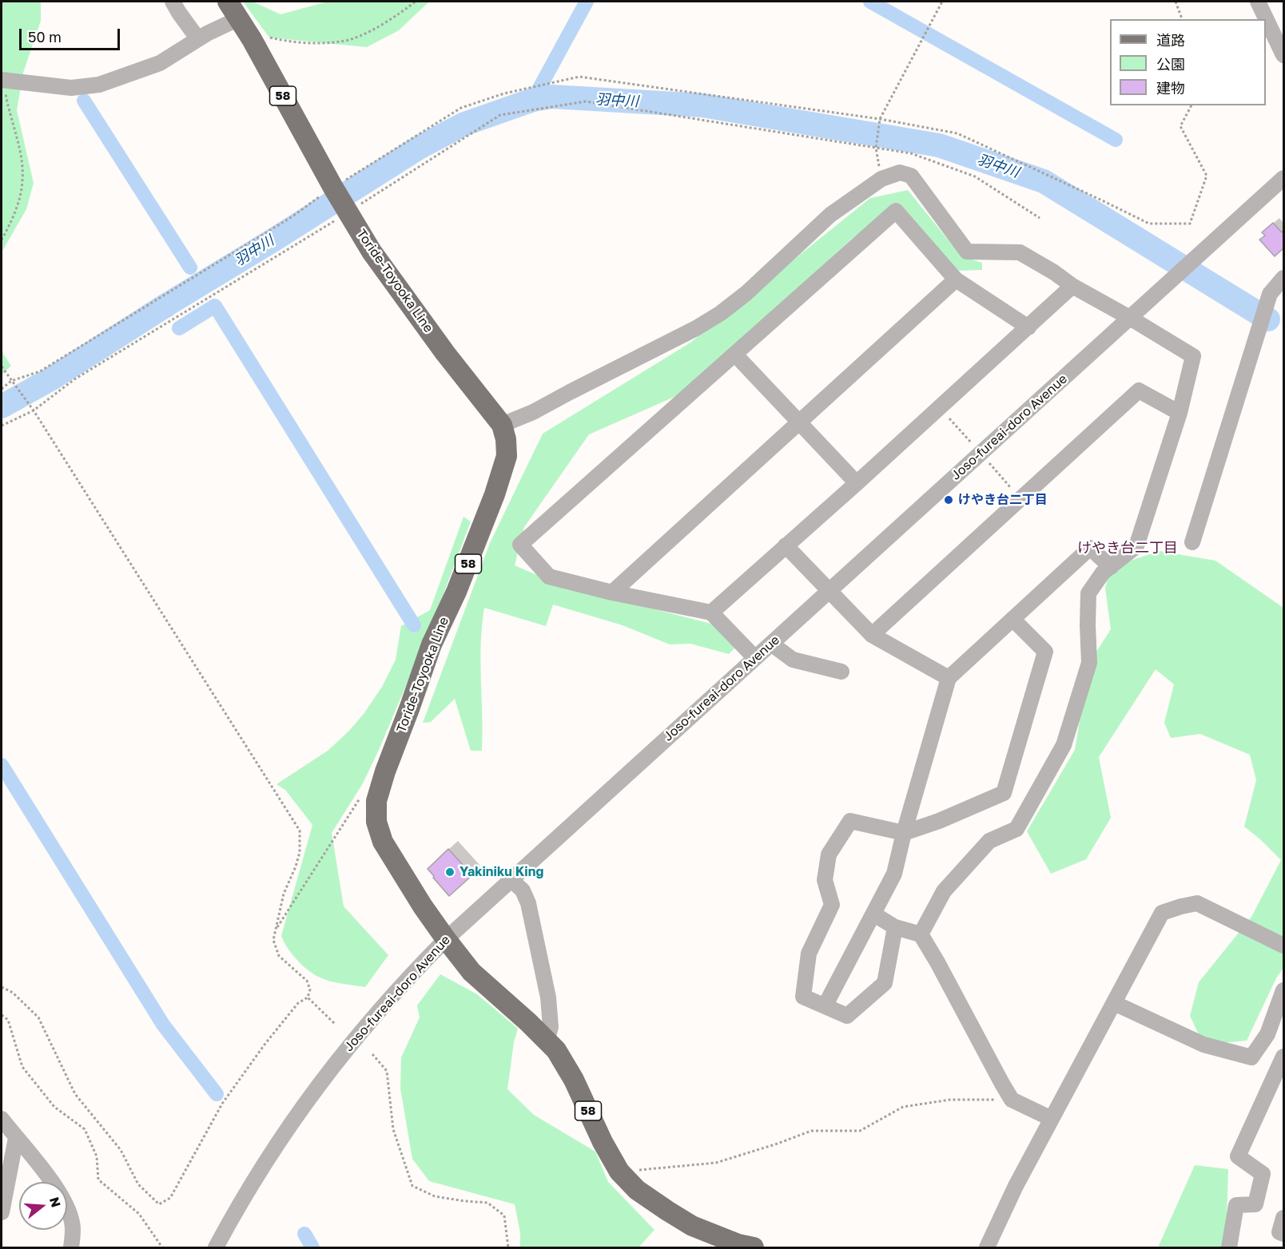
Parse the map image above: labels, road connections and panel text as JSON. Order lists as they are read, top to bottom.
{
  "streets": {
    "main road": ["58", "Toride-Toyooka Line"],
    "street": ["Joso-fureai-doro Avenue"]
  },
  "crossings": [
    ["Toride-Toyooka Line", "Joso-fureai-doro Avenue"]
  ],
  "districts": ["けやき台二丁目"],
  "water": ["羽中川"],
  "places": ["けやき台二丁目", "Yakiniku King"],
  "legend": ["道路", "公園", "建物"],
  "scale_bar": "50 m",
  "north": "right"
}
